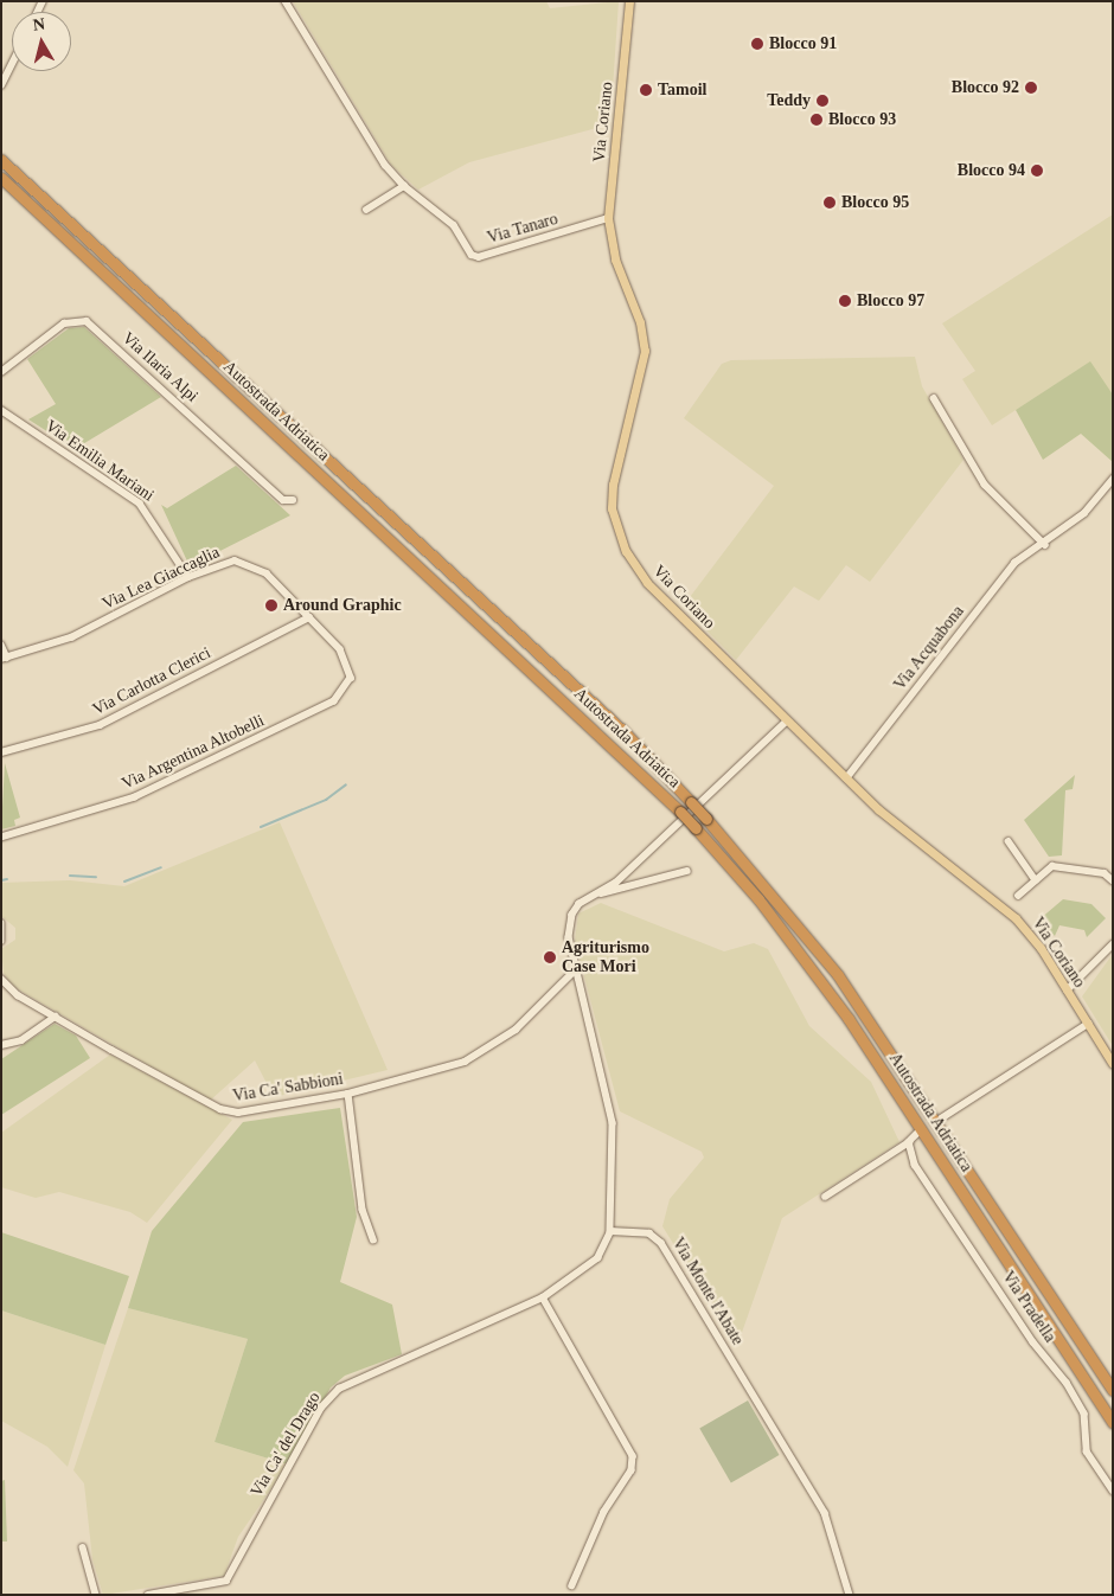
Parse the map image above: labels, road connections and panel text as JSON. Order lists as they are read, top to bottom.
{
  "streets": {
    "highway": ["Autostrada Adriatica"],
    "main road": ["Via Coriano"],
    "street": [
      "Via Tanaro",
      "Via Ilaria Alpi",
      "Via Emilia Mariani",
      "Via Lea Giaccaglia",
      "Via Acquabona",
      "Via Carlotta Clerici",
      "Via Argentina Altobelli",
      "Via Ca' Sabbioni",
      "Via Monte l'Abate",
      "Via Pradella",
      "Via Ca' del Drago"
    ]
  },
  "crossings": [
    ["Via Coriano", "Via Tanaro"],
    ["Via Coriano", "Via Acquabona"],
    ["Via Emilia Mariani", "Via Lea Giaccaglia"],
    ["Via Lea Giaccaglia", "Via Carlotta Clerici"],
    ["Via Lea Giaccaglia", "Via Argentina Altobelli"],
    ["Via Monte l'Abate", "Via Ca' del Drago"]
  ],
  "places": [
    "Blocco 91",
    "Blocco 92",
    "Tamoil",
    "Teddy",
    "Blocco 93",
    "Blocco 94",
    "Blocco 95",
    "Blocco 97",
    "Around Graphic",
    "Agriturismo Case Mori"
  ],
  "north": "top"
}
